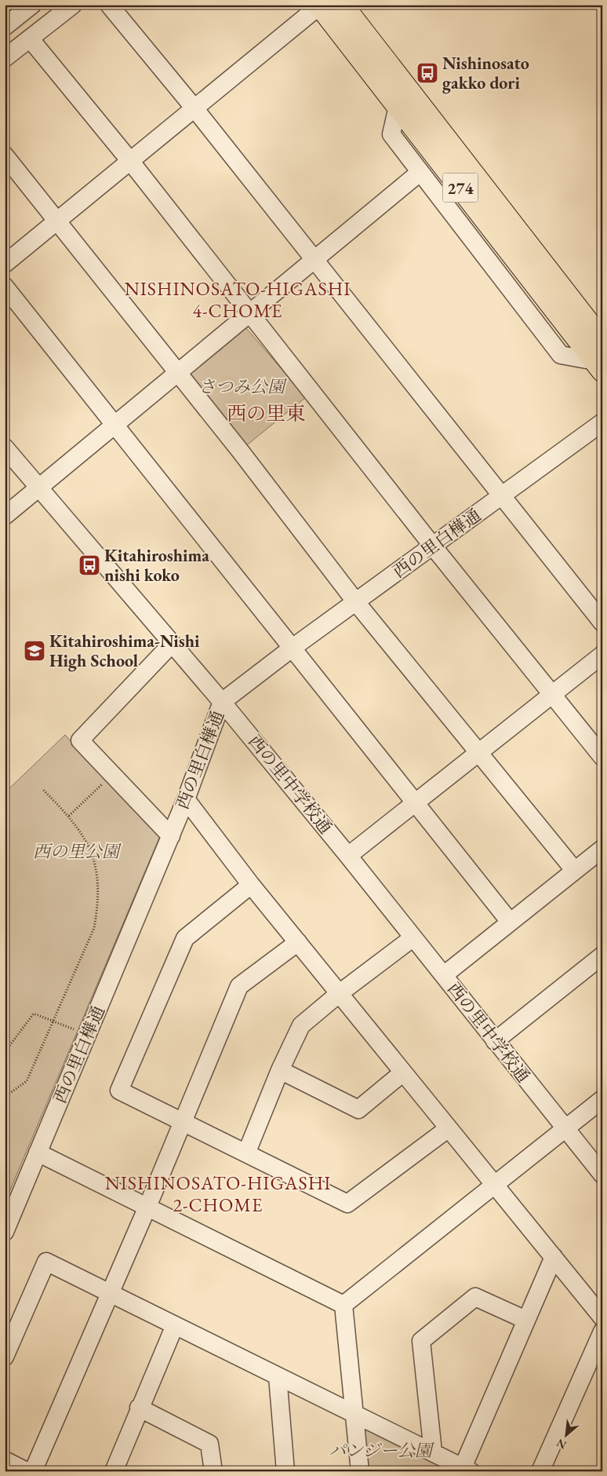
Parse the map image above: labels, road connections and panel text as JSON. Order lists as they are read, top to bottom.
{
  "streets": {
    "highway": ["274"],
    "street": ["西の里白樺通", "西の里中学校通"]
  },
  "crossings": [
    ["西の里白樺通", "西の里中学校通"]
  ],
  "districts": ["NISHINOSATO-HIGASHI 4-CHOME", "西の里東", "NISHINOSATO-HIGASHI 2-CHOME"],
  "parks": ["さつみ公園", "西の里公園", "パンジー公園"],
  "places": {
    "bus stop": ["Nishinosato gakko dori", "Kitahiroshima nishi koko"],
    "school or university": ["Kitahiroshima-Nishi High School"]
  },
  "north": "bottom left"
}
